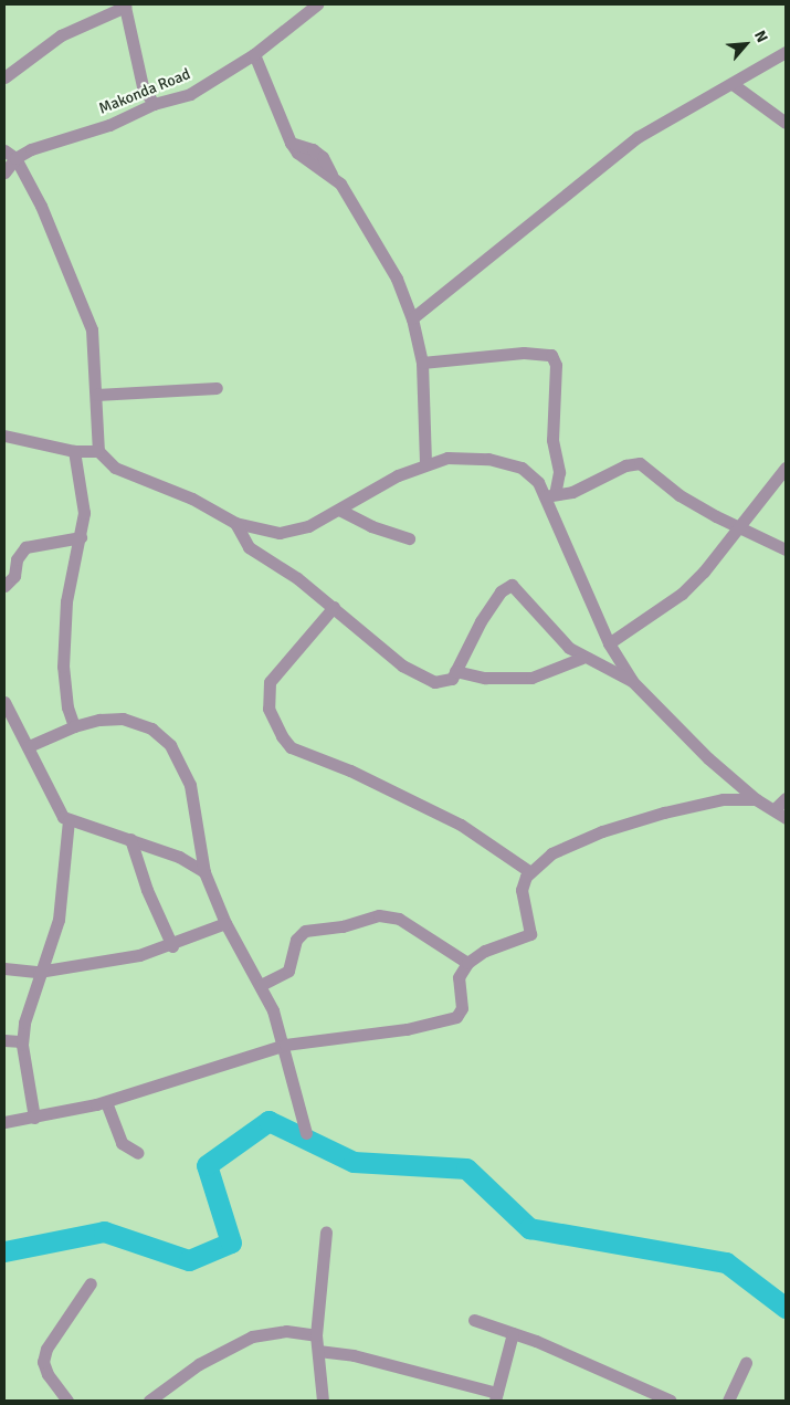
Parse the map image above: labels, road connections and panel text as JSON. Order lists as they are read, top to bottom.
{
  "streets": {
    "street": ["Makonda Road"]
  },
  "north": "top right"
}
